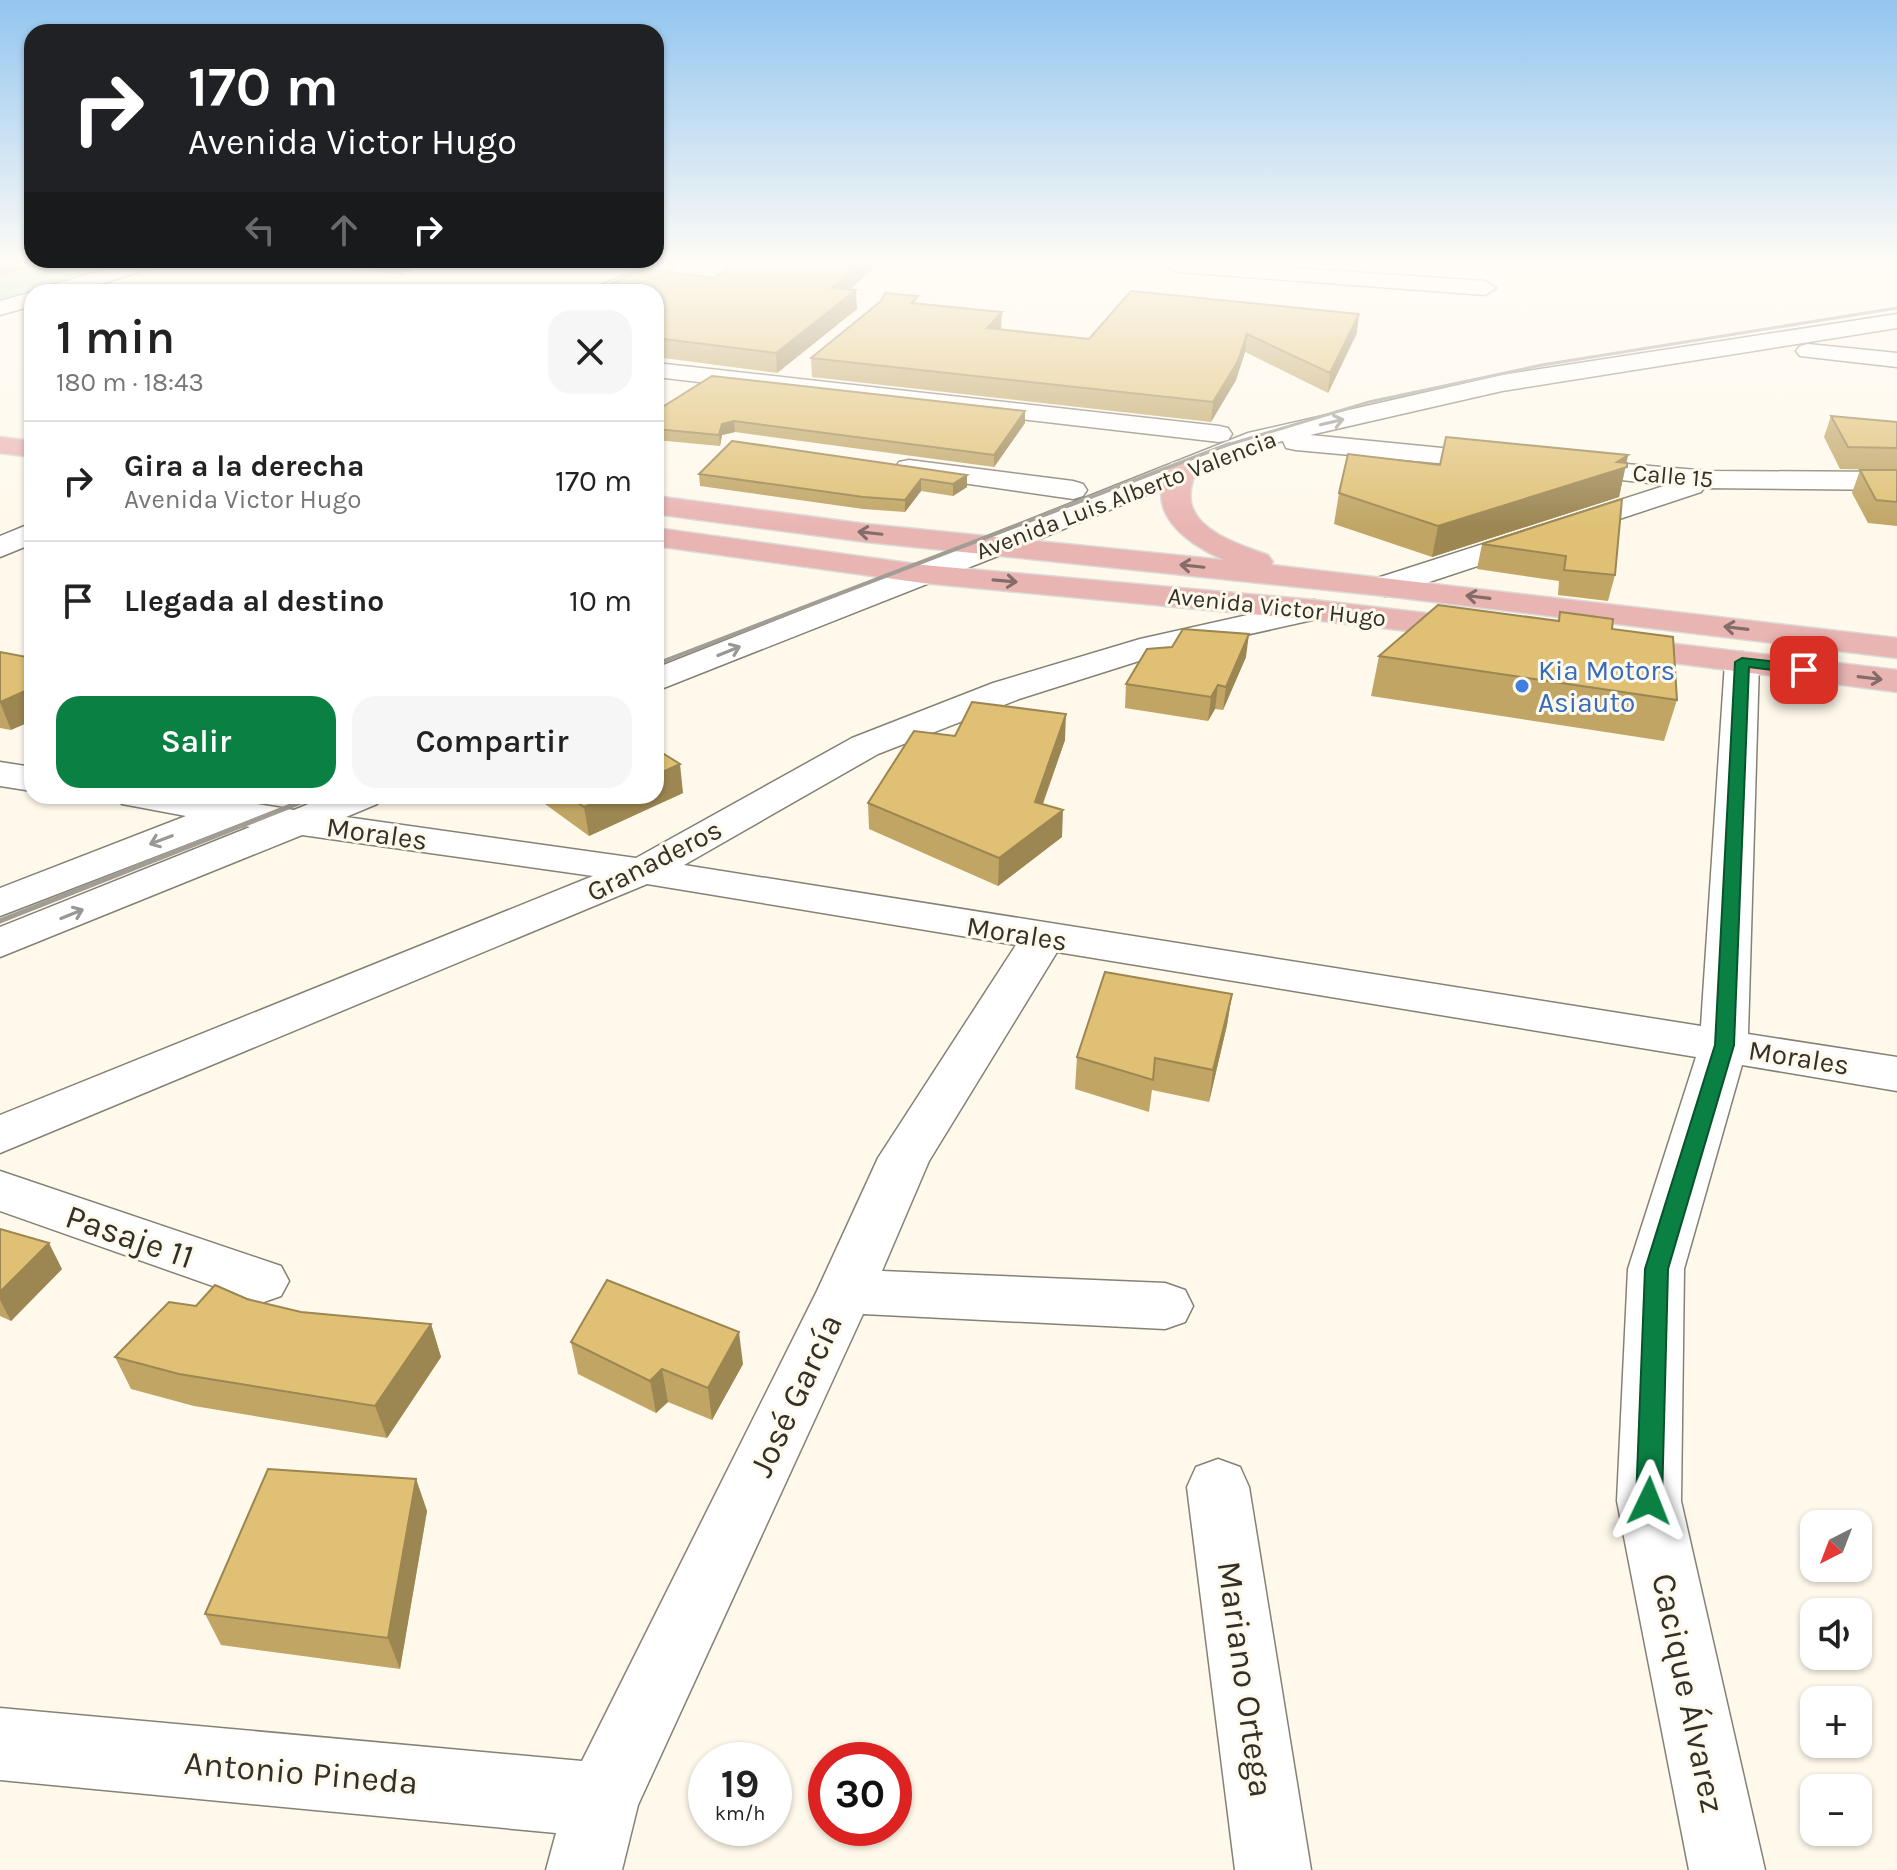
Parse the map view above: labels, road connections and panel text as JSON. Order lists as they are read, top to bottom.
{
  "streets": {
    "main road": ["Avenida Victor Hugo"],
    "street": [
      "Calle 15",
      "Avenida Luis Alberto Valencia",
      "Morales",
      "Granaderos",
      "Pasaje 11",
      "José García",
      "Mariano Ortega",
      "Cacique Álvarez",
      "Antonio Pineda"
    ]
  },
  "crossings": [
    ["Calle 15", "Avenida Luis Alberto Valencia"],
    ["Avenida Luis Alberto Valencia", "Avenida Victor Hugo"],
    ["Avenida Victor Hugo", "Granaderos"],
    ["Morales", "Granaderos"],
    ["Morales", "José García"],
    ["Morales", "Cacique Álvarez"],
    ["José García", "Antonio Pineda"]
  ],
  "places": ["Kia Motors Asiauto"],
  "north": "bottom left",
  "page": {
    "turn": ["170 m", "Avenida Victor Hugo"],
    "heading": ["1 min", "180 m · 18:43"],
    "list": [
      {
        "name": "Gira a la derecha",
        "note": "Avenida Victor Hugo",
        "value": "170 m"
      },
      {
        "name": "Llegada al destino",
        "value": "10 m"
      }
    ],
    "buttons": ["Salir", "Compartir"],
    "map_buttons": ["+", "−"],
    "speed": "19 km/h",
    "limit": "30"
  }
}
